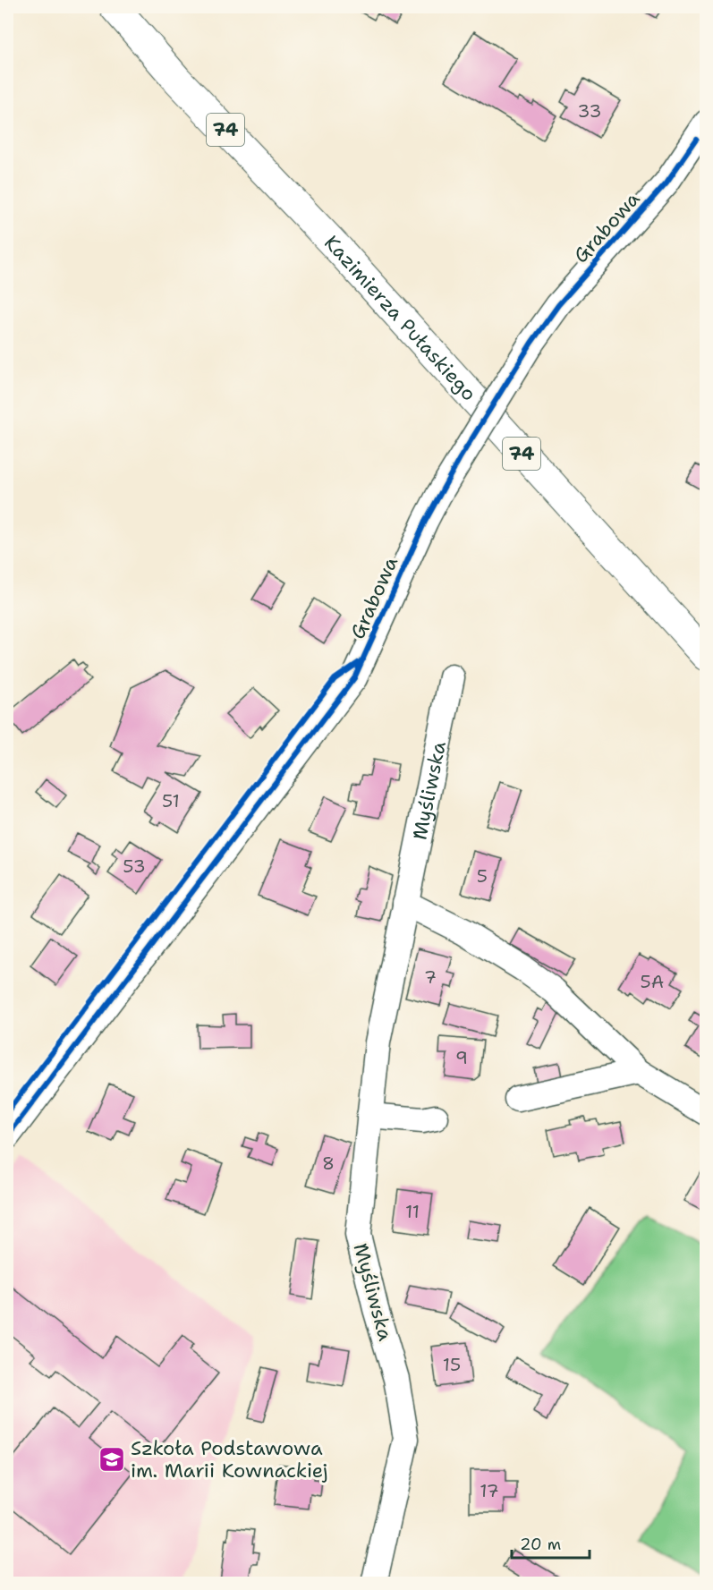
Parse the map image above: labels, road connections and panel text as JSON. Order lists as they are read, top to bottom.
{
  "streets": {
    "main road": ["74", "Kazimierza Pułaskiego"],
    "street": ["Grabowa", "Myśliwska"]
  },
  "places": {
    "school or university": ["Szkoła Podstawowa im. Marii Kownackiej"]
  },
  "house_numbers": [
    "33",
    "51",
    "53",
    "5",
    "7",
    "5A",
    "9",
    "8",
    "11",
    "15",
    "17"
  ],
  "scale_bar": "20 m"
}
